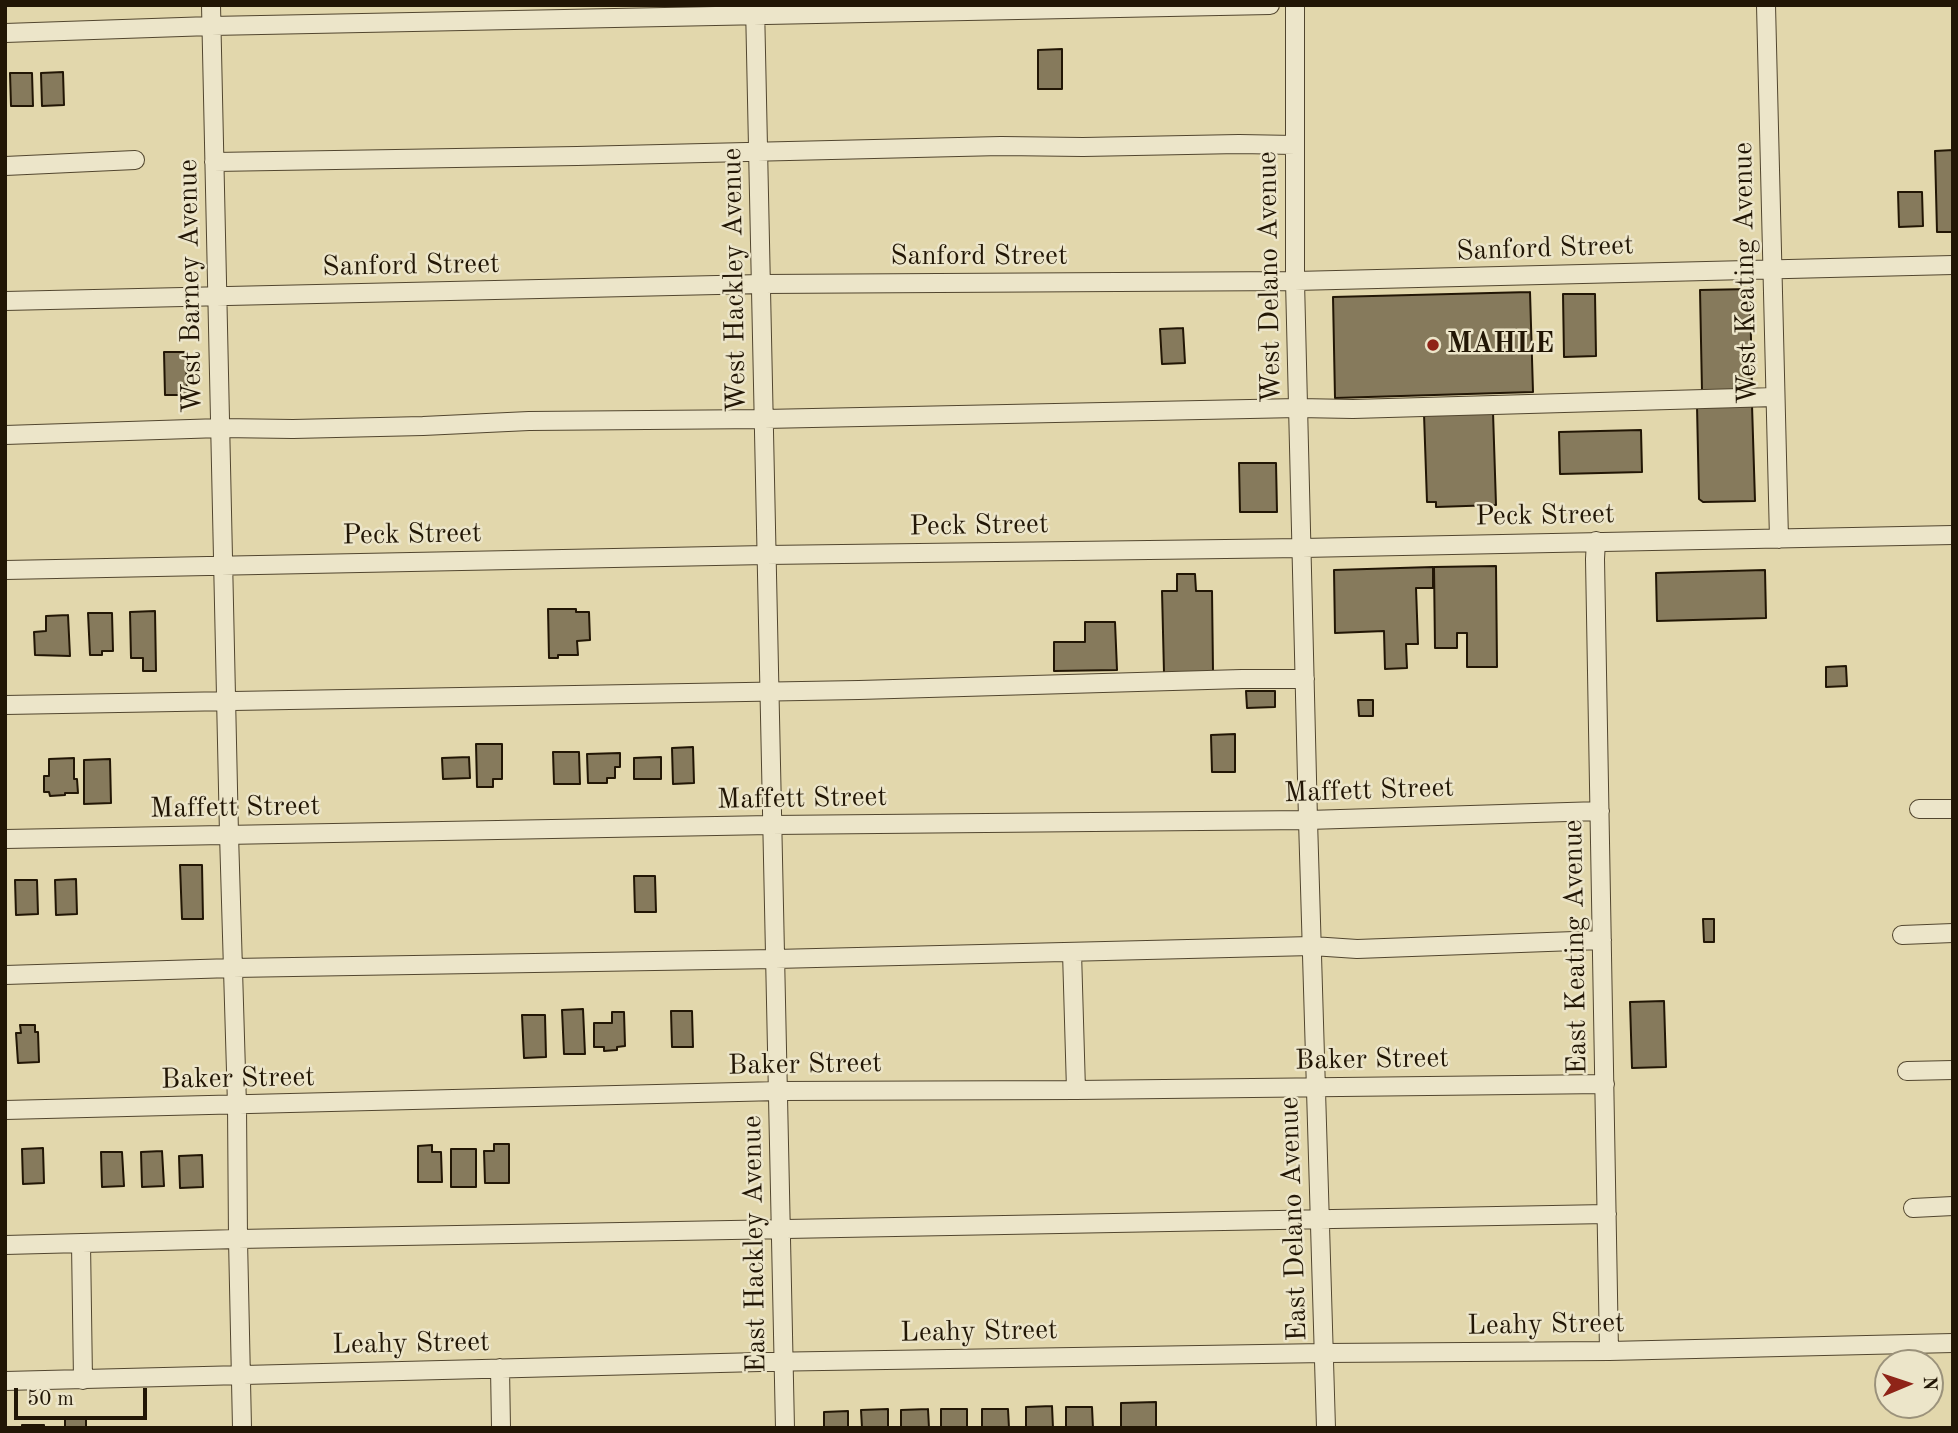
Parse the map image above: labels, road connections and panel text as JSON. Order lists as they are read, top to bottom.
{
  "streets": {
    "street": [
      "Sanford Street",
      "West Keating Avenue",
      "West Delano Avenue",
      "West Hackley Avenue",
      "West Barney Avenue",
      "Peck Street",
      "Maffett Street",
      "East Keating Avenue",
      "Baker Street",
      "East Delano Avenue",
      "East Hackley Avenue",
      "Leahy Street"
    ]
  },
  "crossings": [
    ["Sanford Street", "West Keating Avenue"],
    ["Sanford Street", "West Delano Avenue"],
    ["Sanford Street", "West Hackley Avenue"],
    ["Sanford Street", "West Barney Avenue"],
    ["West Keating Avenue", "Peck Street"],
    ["West Delano Avenue", "Peck Street"],
    ["West Delano Avenue", "East Delano Avenue"],
    ["West Hackley Avenue", "Peck Street"],
    ["West Hackley Avenue", "East Hackley Avenue"],
    ["West Barney Avenue", "Peck Street"],
    ["West Barney Avenue", "Maffett Street"],
    ["West Barney Avenue", "Baker Street"],
    ["West Barney Avenue", "Leahy Street"],
    ["Peck Street", "East Keating Avenue"],
    ["Peck Street", "East Delano Avenue"],
    ["Peck Street", "East Hackley Avenue"],
    ["Maffett Street", "East Keating Avenue"],
    ["Maffett Street", "East Delano Avenue"],
    ["Maffett Street", "East Hackley Avenue"],
    ["East Keating Avenue", "Baker Street"],
    ["East Keating Avenue", "Leahy Street"],
    ["Baker Street", "East Delano Avenue"],
    ["Baker Street", "East Hackley Avenue"],
    ["East Delano Avenue", "Leahy Street"],
    ["East Hackley Avenue", "Leahy Street"]
  ],
  "places": ["MAHLE"],
  "scale_bar": "50 m",
  "north": "right"
}
